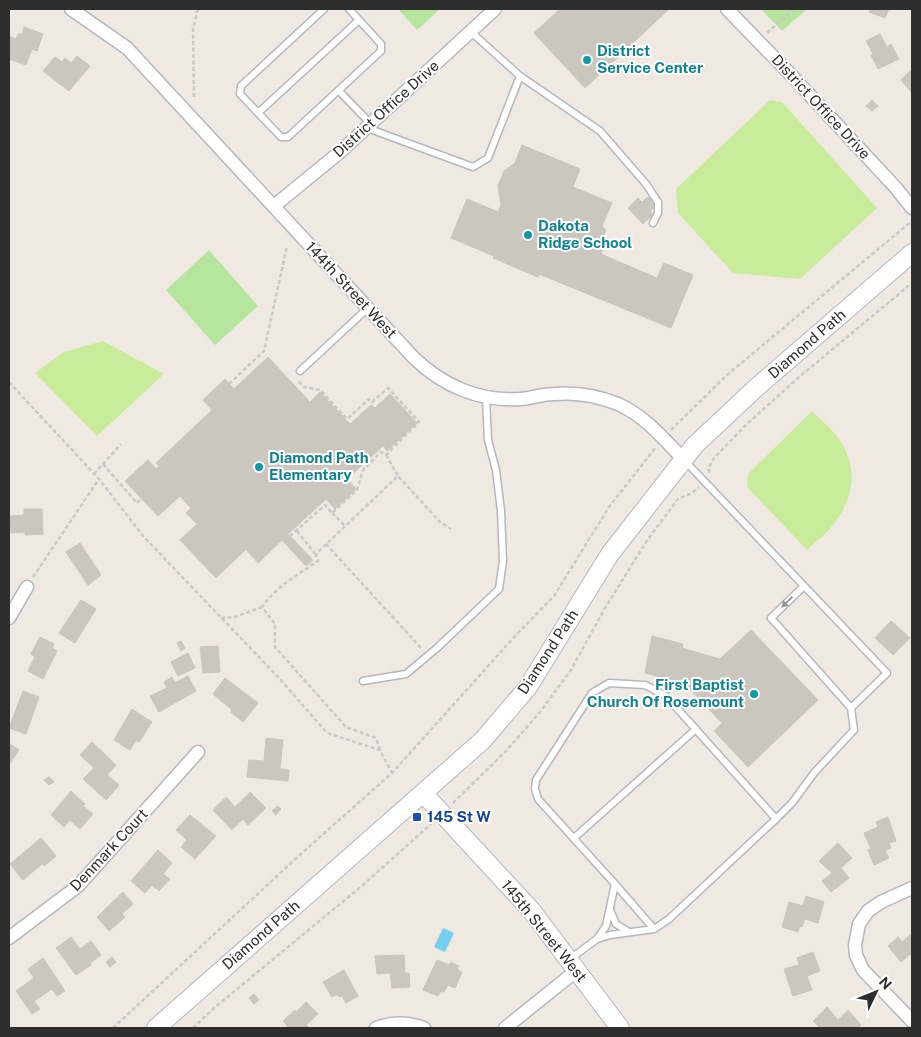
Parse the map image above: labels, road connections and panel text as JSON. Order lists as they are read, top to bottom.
{
  "streets": {
    "street": [
      "District Office Drive",
      "144th Street West",
      "Diamond Path",
      "Denmark Court",
      "145th Street West"
    ]
  },
  "crossings": [
    ["District Office Drive", "144th Street West"],
    ["144th Street West", "Diamond Path"],
    ["Diamond Path", "145th Street West"]
  ],
  "places": {
    "other": [
      "District Service Center",
      "Dakota Ridge School",
      "Diamond Path Elementary",
      "First Baptist Church Of Rosemount"
    ],
    "transit": ["145 St W"]
  },
  "north": "top right"
}
